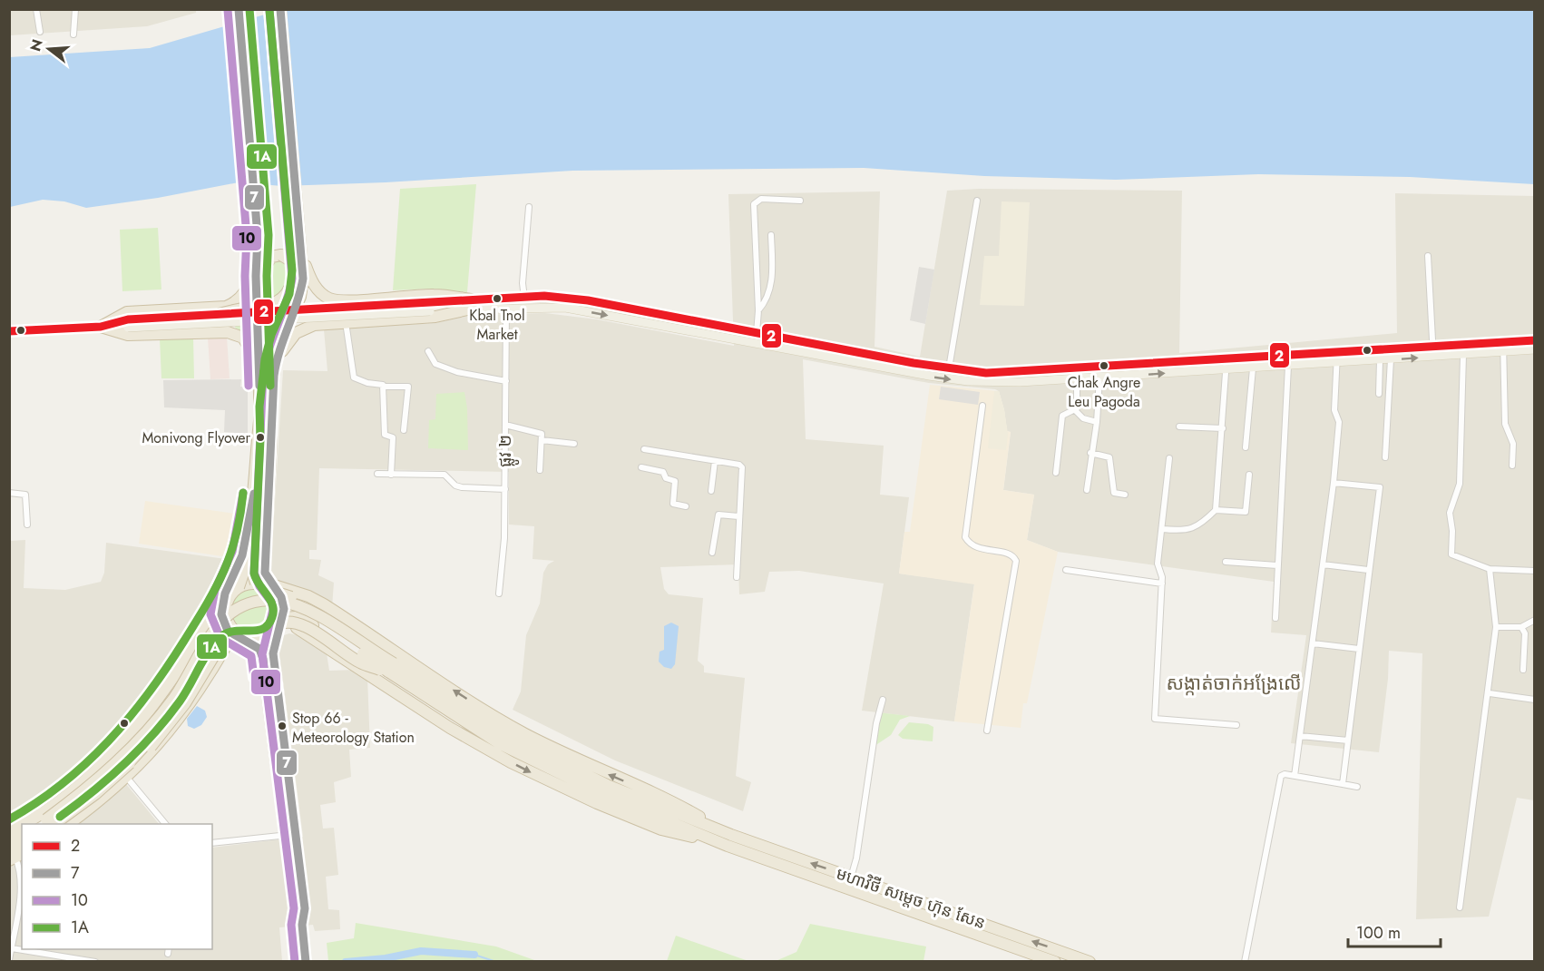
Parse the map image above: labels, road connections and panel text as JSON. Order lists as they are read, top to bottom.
{
  "streets": {
    "highway": ["មហាវិថី សម្តេច ហ៊ុន សែន"],
    "street": ["ផ្លូវ ២"]
  },
  "districts": ["សង្កាត់ចាក់អង្រែលើ"],
  "places": [
    "Kbal Tnol Market",
    "Chak Angre Leu Pagoda",
    "Monivong Flyover",
    "Stop 66 - Meteorology Station"
  ],
  "lines": [
    "transit line 7",
    "transit line 1A",
    "transit line 10",
    "transit line 2"
  ],
  "legend": [
    "2",
    "7",
    "10",
    "1A"
  ],
  "scale_bar": "100 m",
  "north": "left"
}
